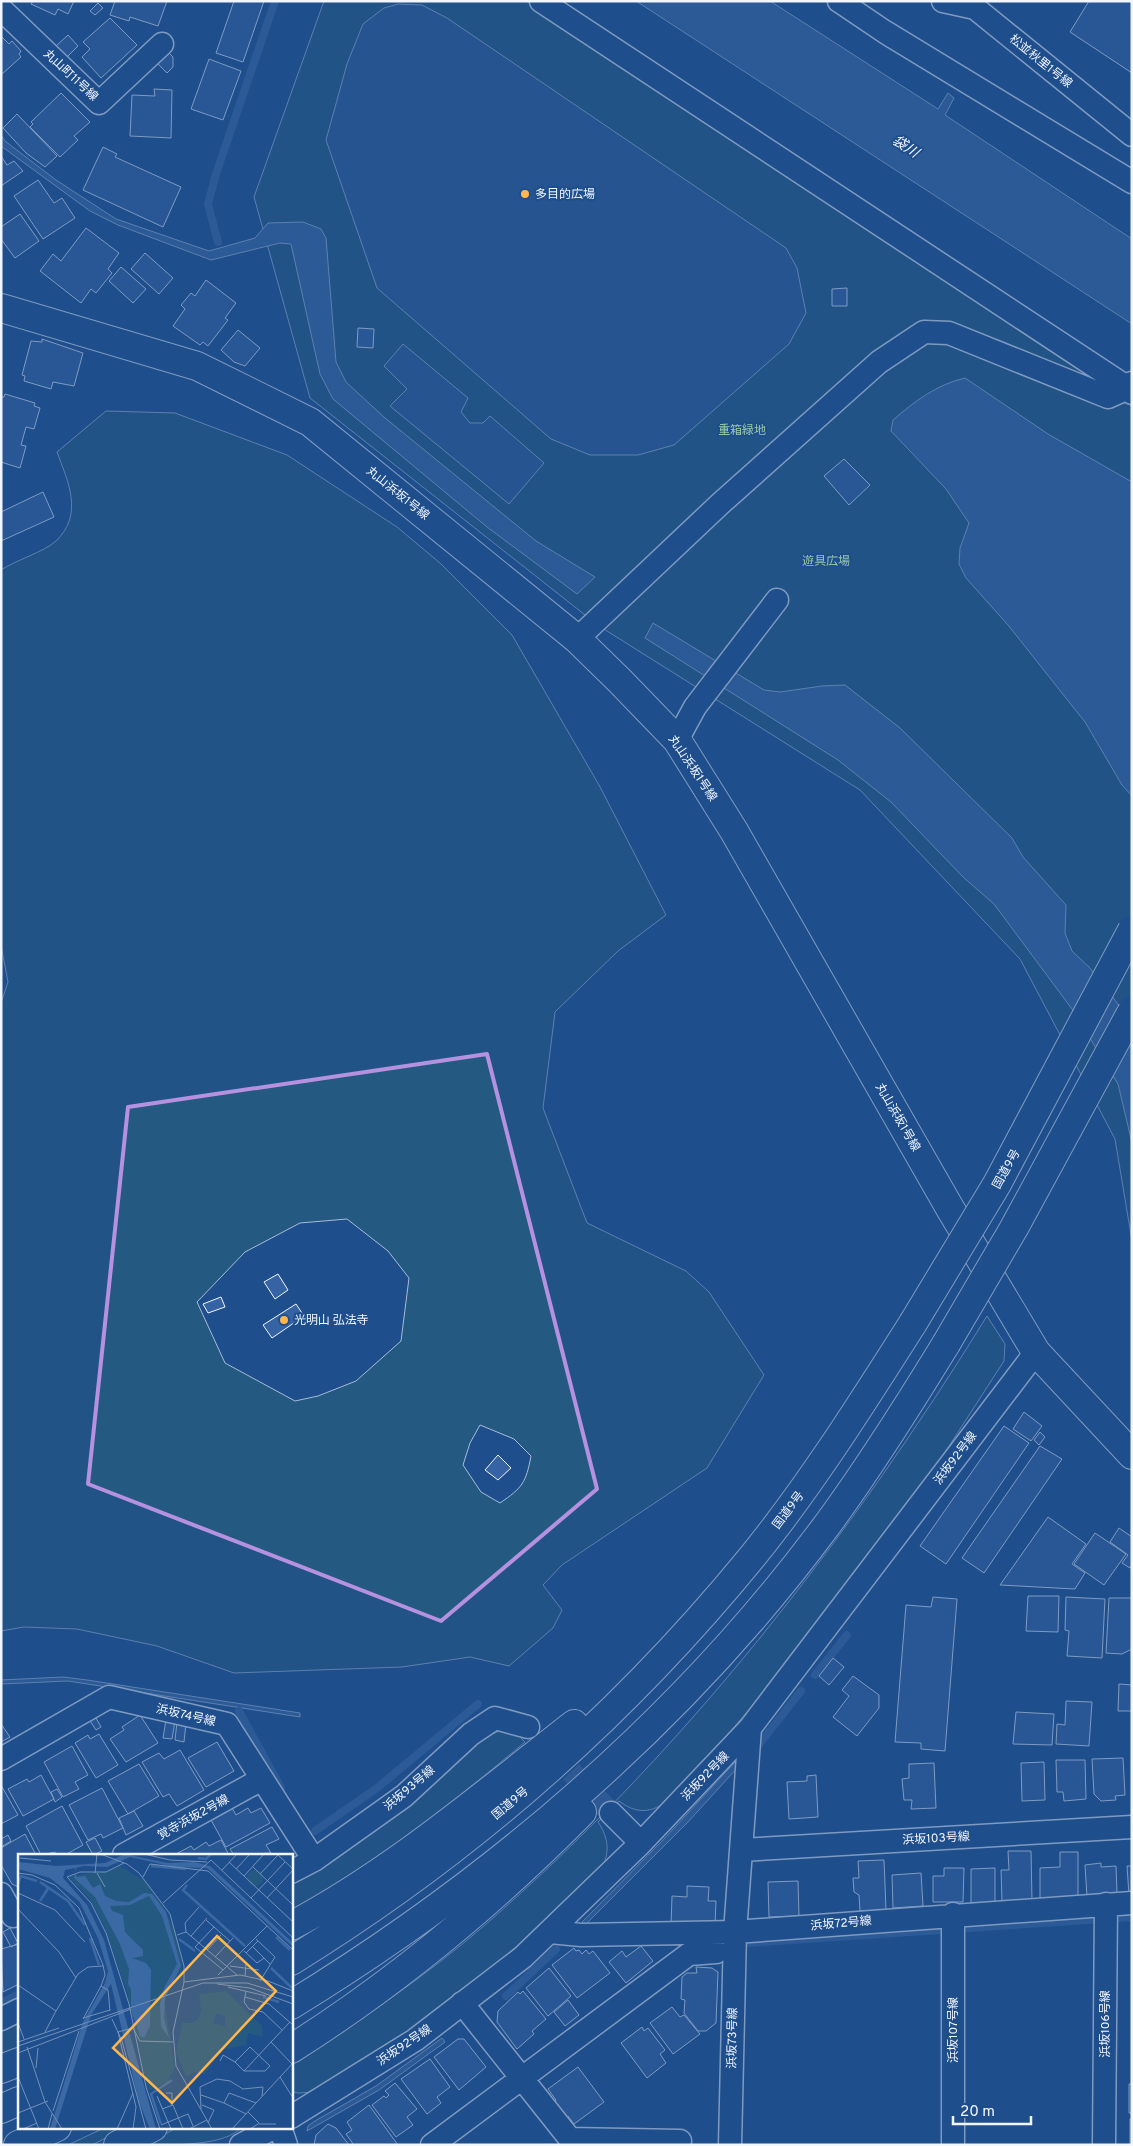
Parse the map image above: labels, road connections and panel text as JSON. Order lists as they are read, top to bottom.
{
  "streets": {
    "main road": ["丸山浜坂1号線", "国道9号"],
    "street": [
      "松並秋里1号線",
      "丸山町11号線",
      "浜坂92号線",
      "浜坂74号線",
      "浜坂93号線",
      "覚寺浜坂2号線",
      "浜坂103号線",
      "浜坂72号線",
      "浜坂106号線",
      "浜坂107号線",
      "浜坂73号線"
    ]
  },
  "crossings": [
    ["丸山浜坂1号線", "浜坂92号線"],
    ["浜坂92号線", "浜坂72号線"],
    ["浜坂92号線", "浜坂73号線"],
    ["浜坂74号線", "浜坂93号線"],
    ["浜坂74号線", "覚寺浜坂2号線"],
    ["浜坂103号線", "浜坂73号線"],
    ["浜坂72号線", "浜坂106号線"],
    ["浜坂72号線", "浜坂107号線"],
    ["浜坂72号線", "浜坂73号線"]
  ],
  "water": ["袋川"],
  "parks": ["重箱緑地", "遊具広場"],
  "places": ["多目的広場", "光明山 弘法寺"],
  "scale_bar": "20 m"
}
